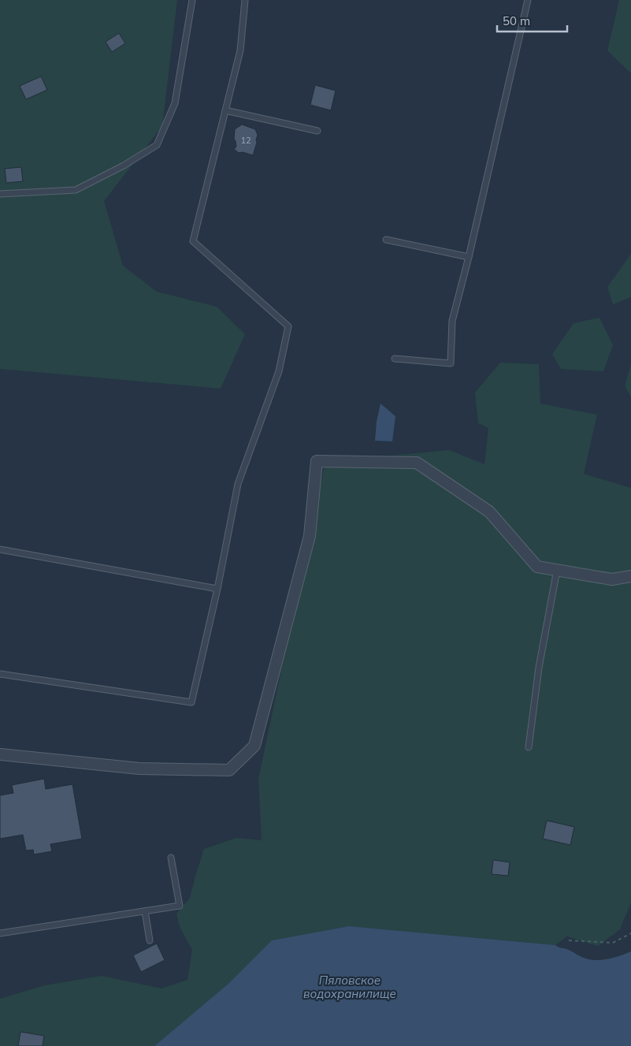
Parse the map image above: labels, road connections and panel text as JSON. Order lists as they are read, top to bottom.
{
  "water": ["Пяловское водохранилище"],
  "house_numbers": ["12"],
  "scale_bar": "50 m"
}
